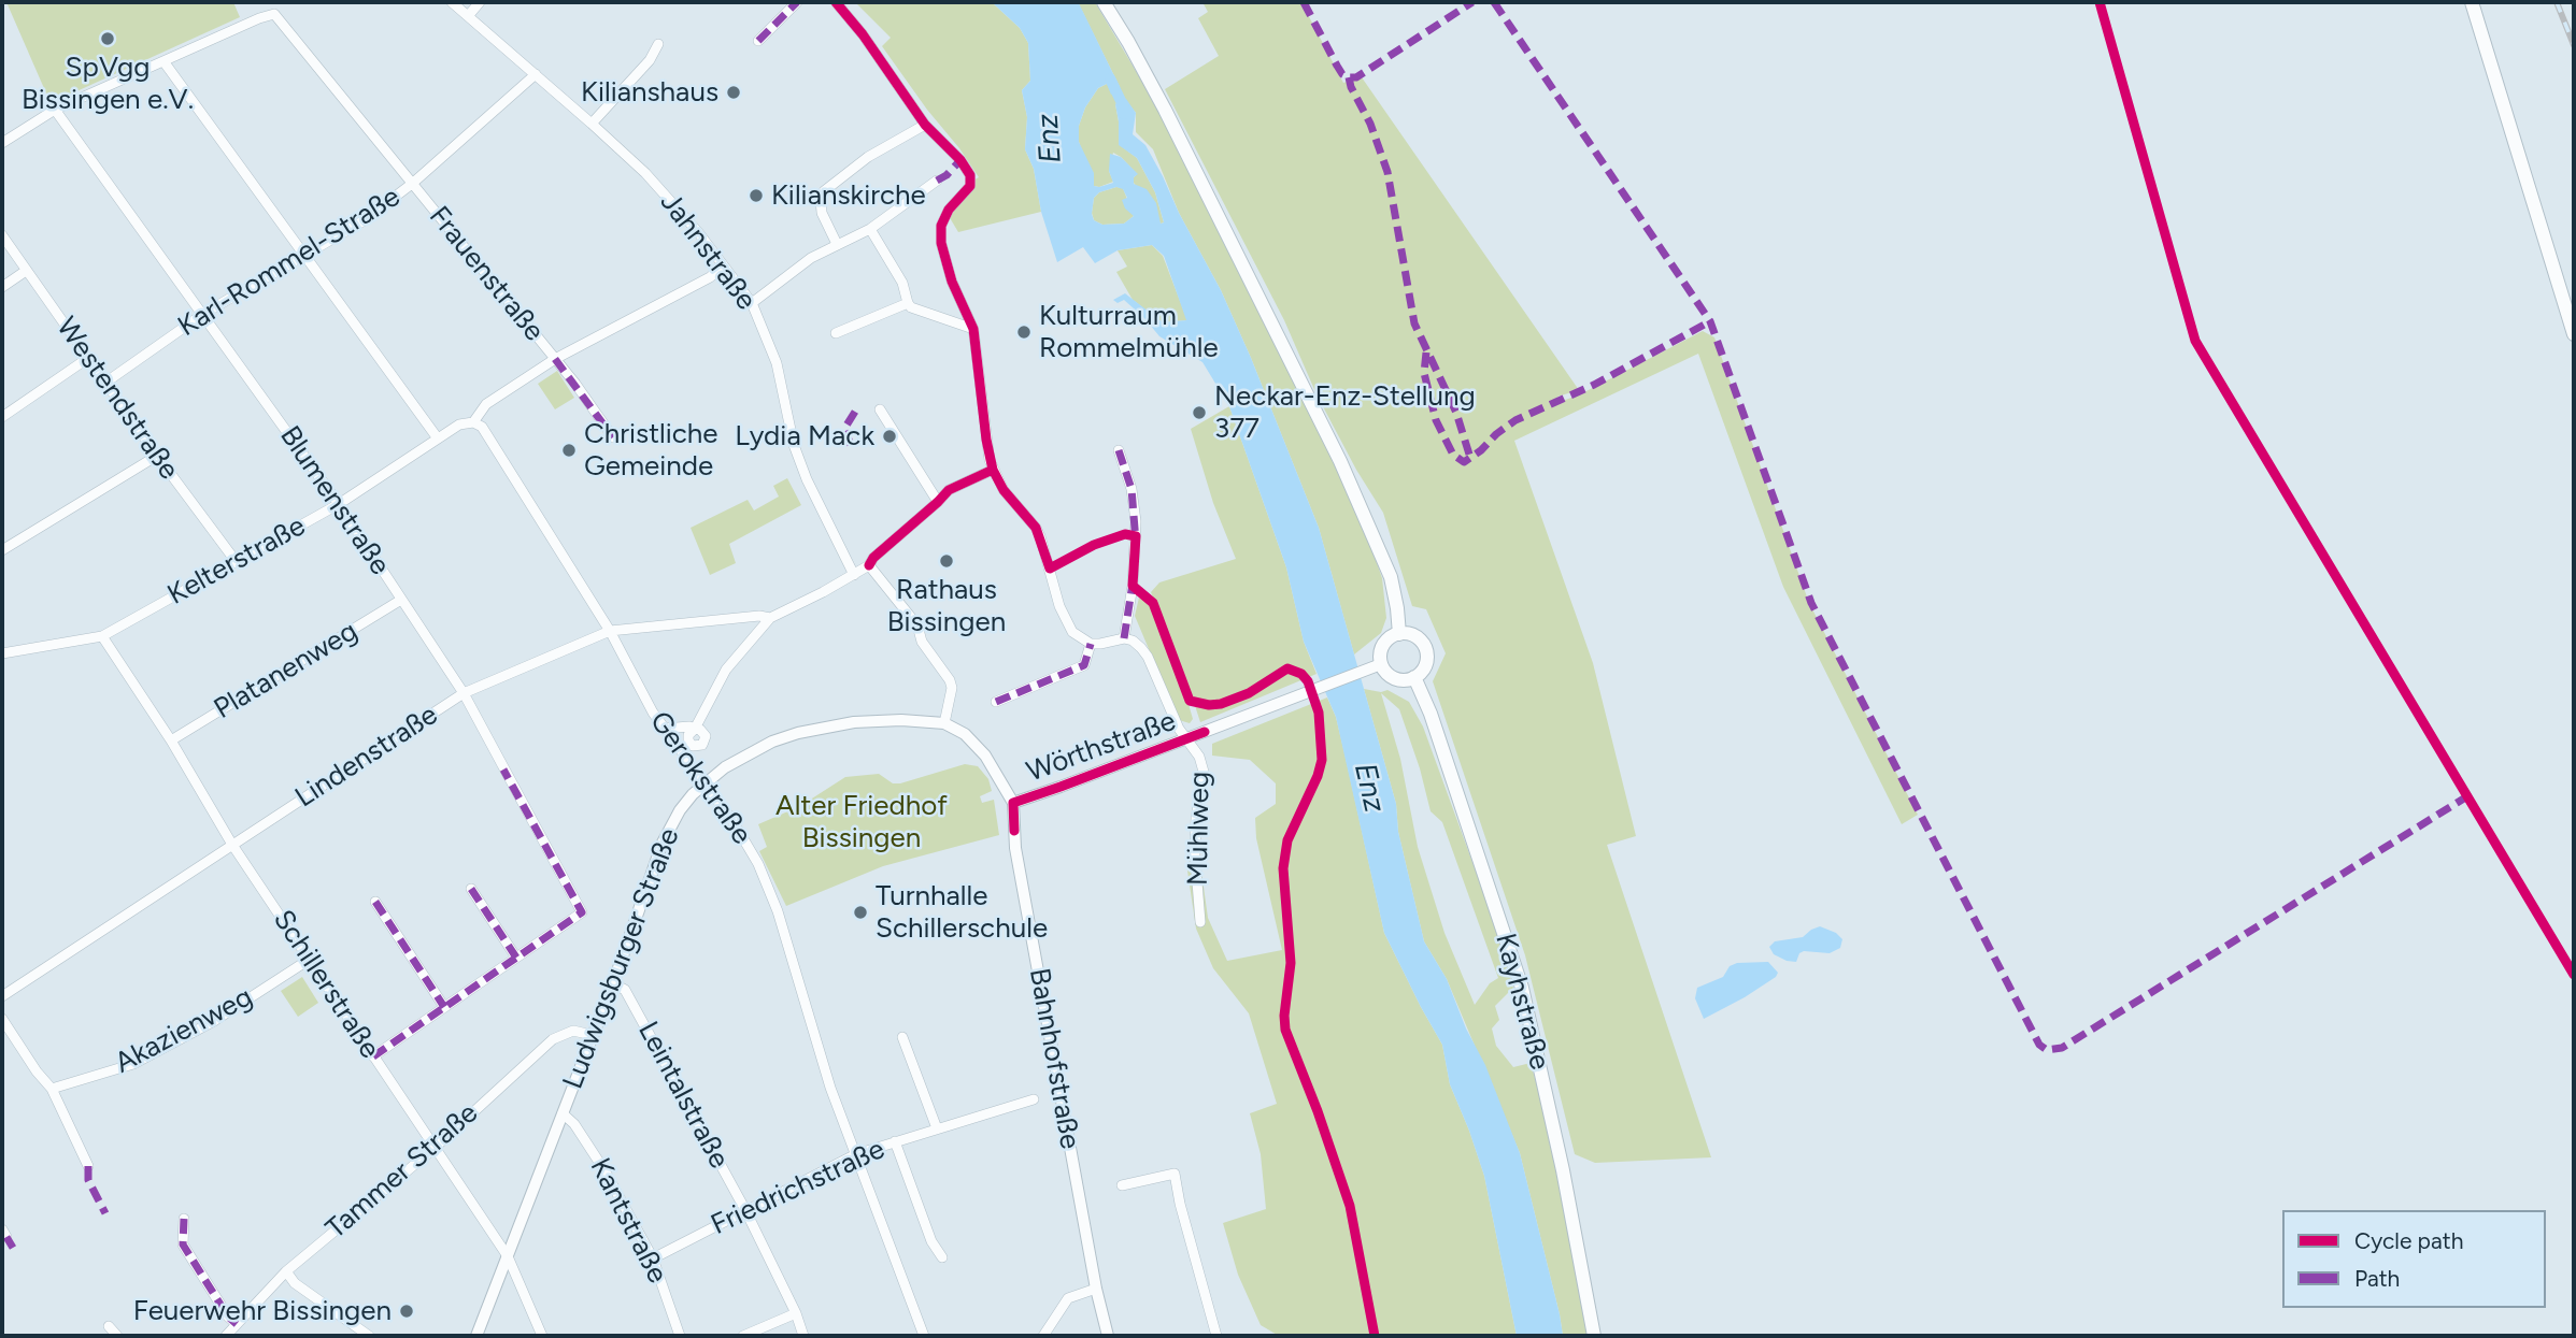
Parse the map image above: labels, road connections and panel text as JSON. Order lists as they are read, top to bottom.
{
  "streets": {
    "main road": ["Kayhstraße"],
    "street": [
      "Jahnstraße",
      "Karl-Rommel-Straße",
      "Frauenstraße",
      "Westendstraße",
      "Blumenstraße",
      "Kelterstraße",
      "Platanenweg",
      "Wörthstraße",
      "Lindenstraße",
      "Gerokstraße",
      "Mühlweg",
      "Ludwigsburger Straße",
      "Schillerstraße",
      "Akazienweg",
      "Bahnhofstraße",
      "Leintalstraße",
      "Tammer Straße",
      "Friedrichstraße",
      "Kantstraße"
    ]
  },
  "crossings": [
    ["Jahnstraße", "Karl-Rommel-Straße"],
    ["Jahnstraße", "Kelterstraße"],
    ["Karl-Rommel-Straße", "Frauenstraße"],
    ["Karl-Rommel-Straße", "Westendstraße"],
    ["Karl-Rommel-Straße", "Blumenstraße"],
    ["Frauenstraße", "Kelterstraße"],
    ["Westendstraße", "Kelterstraße"],
    ["Blumenstraße", "Kelterstraße"],
    ["Blumenstraße", "Platanenweg"],
    ["Blumenstraße", "Lindenstraße"],
    ["Kelterstraße", "Gerokstraße"],
    ["Kelterstraße", "Schillerstraße"],
    ["Platanenweg", "Schillerstraße"],
    ["Wörthstraße", "Mühlweg"],
    ["Wörthstraße", "Kayhstraße"],
    ["Wörthstraße", "Bahnhofstraße"],
    ["Lindenstraße", "Gerokstraße"],
    ["Lindenstraße", "Schillerstraße"],
    ["Gerokstraße", "Ludwigsburger Straße"],
    ["Gerokstraße", "Friedrichstraße"],
    ["Ludwigsburger Straße", "Schillerstraße"],
    ["Ludwigsburger Straße", "Bahnhofstraße"],
    ["Ludwigsburger Straße", "Leintalstraße"],
    ["Ludwigsburger Straße", "Tammer Straße"],
    ["Ludwigsburger Straße", "Kantstraße"],
    ["Schillerstraße", "Akazienweg"],
    ["Schillerstraße", "Tammer Straße"],
    ["Leintalstraße", "Friedrichstraße"],
    ["Friedrichstraße", "Kantstraße"]
  ],
  "water": ["Enz"],
  "parks": ["Alter Friedhof Bissingen"],
  "places": [
    "SpVgg Bissingen e.V.",
    "Kilianshaus",
    "Kilianskirche",
    "Kulturraum Rommelmühle",
    "Neckar-Enz-Stellung 377",
    "Lydia Mack",
    "Christliche Gemeinde",
    "Rathaus Bissingen",
    "Turnhalle Schillerschule",
    "Feuerwehr Bissingen"
  ],
  "legend": ["Cycle path", "Path"]
}
